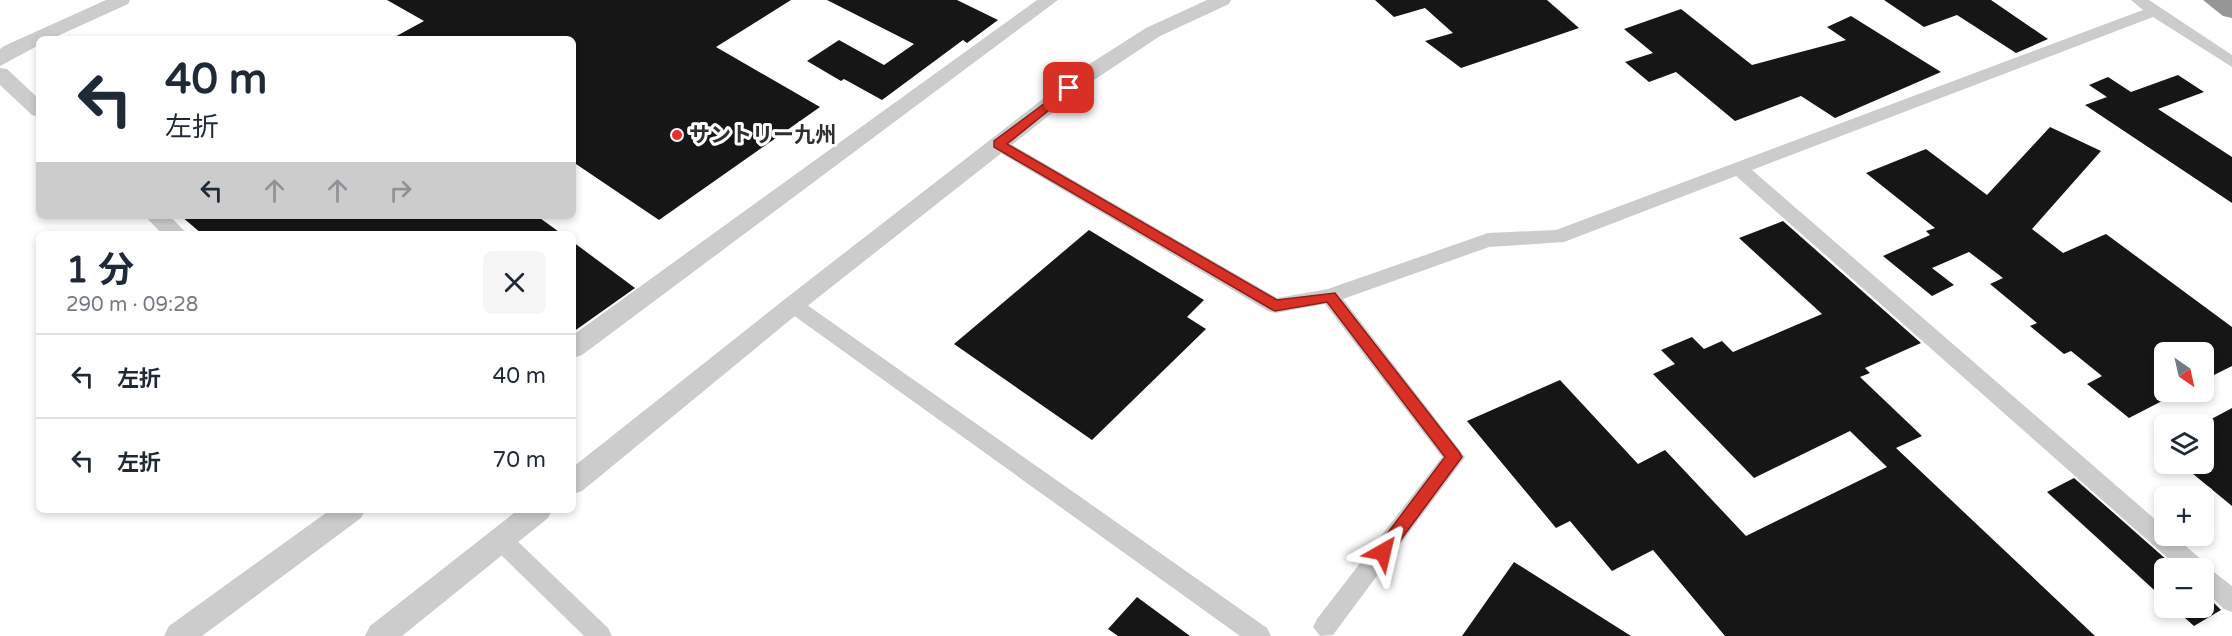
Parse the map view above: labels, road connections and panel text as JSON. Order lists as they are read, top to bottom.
{
  "places": ["サントリー九州"],
  "north": "bottom right",
  "page": {
    "turn": ["40 m", "左折"],
    "heading": ["1 分", "290 m · 09:28"],
    "list": [
      {
        "name": "左折",
        "value": "40 m"
      },
      {
        "name": "左折",
        "value": "70 m"
      }
    ],
    "map_buttons": ["+", "−"]
  }
}
